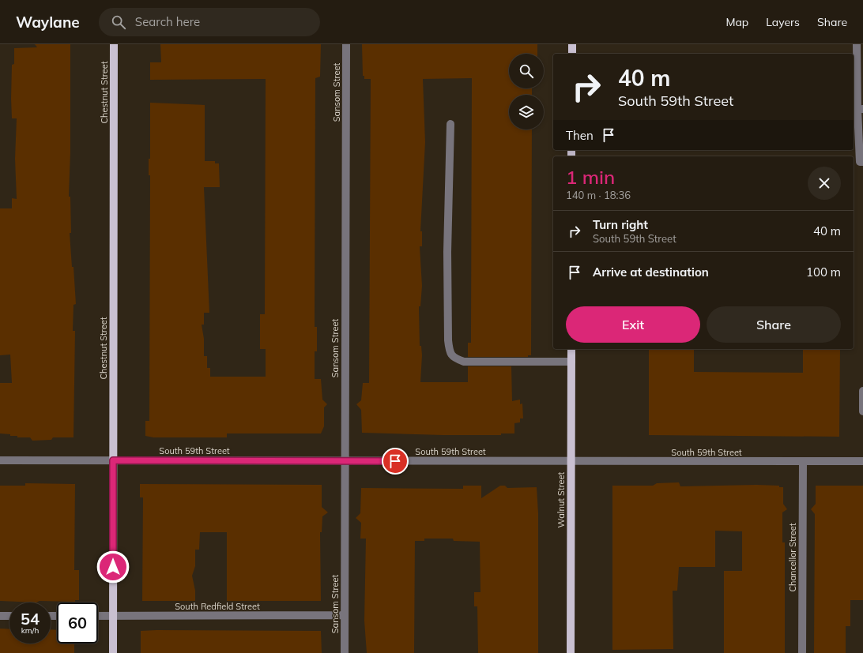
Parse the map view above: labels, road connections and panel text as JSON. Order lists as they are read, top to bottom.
{
  "streets": {
    "main road": ["Chestnut Street", "Walnut Street"],
    "street": [
      "Sansom Street",
      "South 59th Street",
      "Chancellor Street",
      "South Redfield Street"
    ]
  },
  "crossings": [
    ["Chestnut Street", "South 59th Street"],
    ["Chestnut Street", "South Redfield Street"],
    ["Sansom Street", "South 59th Street"],
    ["Sansom Street", "South Redfield Street"],
    ["South 59th Street", "Walnut Street"],
    ["South 59th Street", "Chancellor Street"]
  ],
  "page": {
    "header": "Waylane",
    "search": "Search here",
    "nav": ["Map", "Layers", "Share"],
    "turn": ["40 m", "South 59th Street"],
    "then": "Then",
    "heading": ["1 min", "140 m · 18:36"],
    "list": [
      {
        "name": "Turn right",
        "note": "South 59th Street",
        "value": "40 m"
      },
      {
        "name": "Arrive at destination",
        "value": "100 m"
      }
    ],
    "buttons": ["Exit", "Share"],
    "speed": "54 km/h",
    "limit": "60"
  }
}
